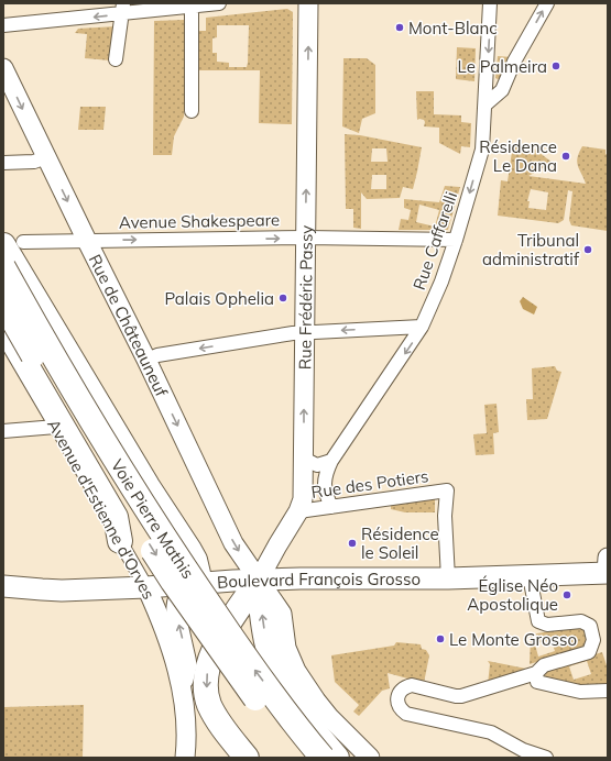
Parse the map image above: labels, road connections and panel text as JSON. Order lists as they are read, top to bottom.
{
  "streets": {
    "highway": ["Voie Pierre Mathis"],
    "main road": ["Boulevard François Grosso"],
    "street": [
      "Avenue Shakespeare",
      "Rue Caffarelli",
      "Rue Frédéric Passy",
      "Rue de Châteauneuf",
      "Rue des Potiers",
      "Avenue d'Estienne d'Orves"
    ]
  },
  "crossings": [
    ["Avenue Shakespeare", "Rue Caffarelli"],
    ["Avenue Shakespeare", "Rue Frédéric Passy"],
    ["Avenue Shakespeare", "Rue de Châteauneuf"],
    ["Rue Caffarelli", "Rue des Potiers"],
    ["Rue Frédéric Passy", "Rue de Châteauneuf"],
    ["Rue Frédéric Passy", "Rue des Potiers"],
    ["Rue Frédéric Passy", "Boulevard François Grosso"],
    ["Rue de Châteauneuf", "Boulevard François Grosso"],
    ["Rue des Potiers", "Boulevard François Grosso"],
    ["Avenue d'Estienne d'Orves", "Boulevard François Grosso"]
  ],
  "one_way": ["Rue Caffarelli", "Rue Frédéric Passy", "Rue de Châteauneuf"],
  "places": [
    "Mont-Blanc",
    "Le Palmeira",
    "Résidence Le Dana",
    "Tribunal administratif",
    "Palais Ophelia",
    "Résidence le Soleil",
    "Église Néo Apostolique",
    "Le Monte Grosso"
  ]
}
